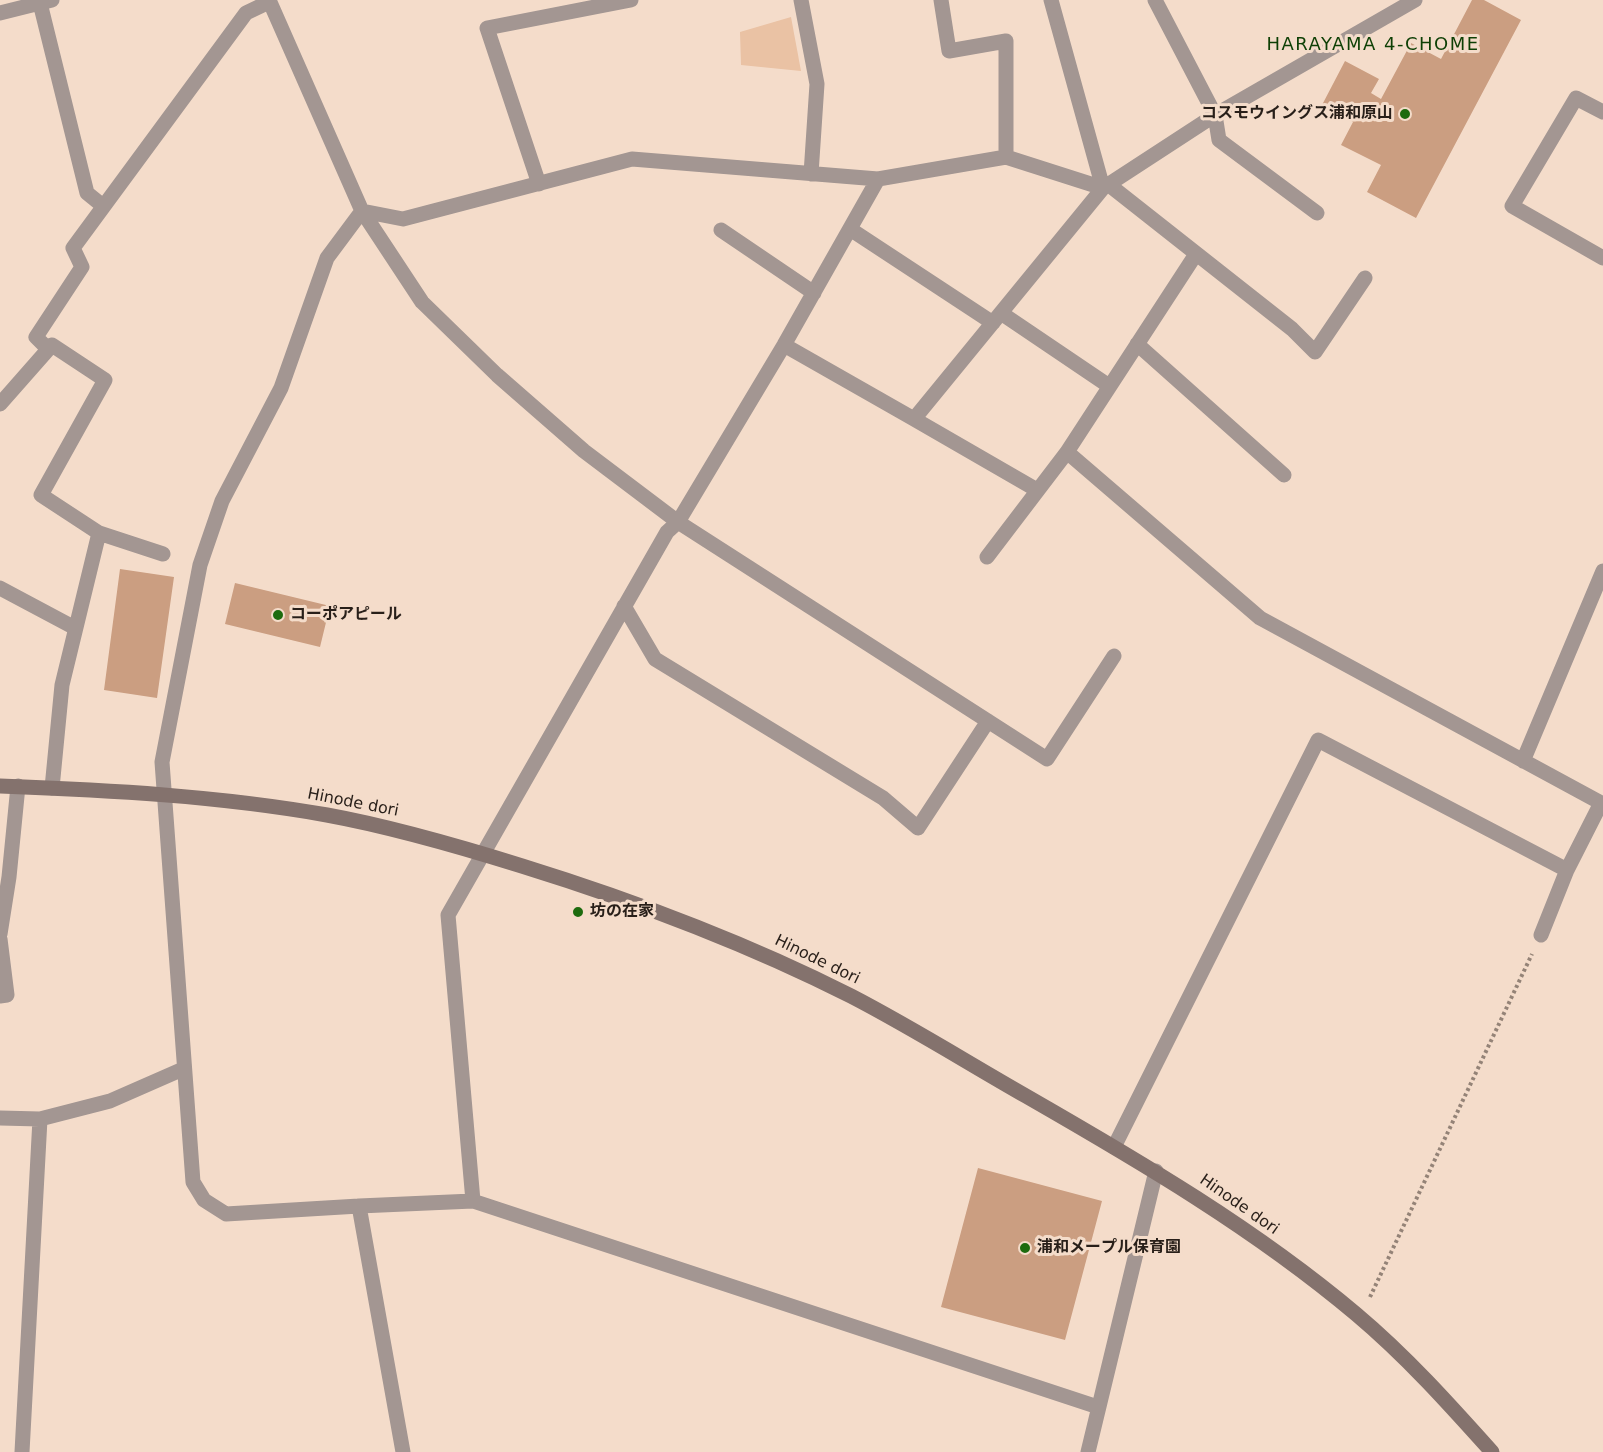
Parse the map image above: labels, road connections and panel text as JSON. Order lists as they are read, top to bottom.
{
  "streets": {
    "street": ["Hinode dori"]
  },
  "districts": ["HARAYAMA 4-CHOME"],
  "places": [
    "コスモウイングス浦和原山",
    "コーポアピール",
    "坊の在家",
    "浦和メープル保育園"
  ]
}
